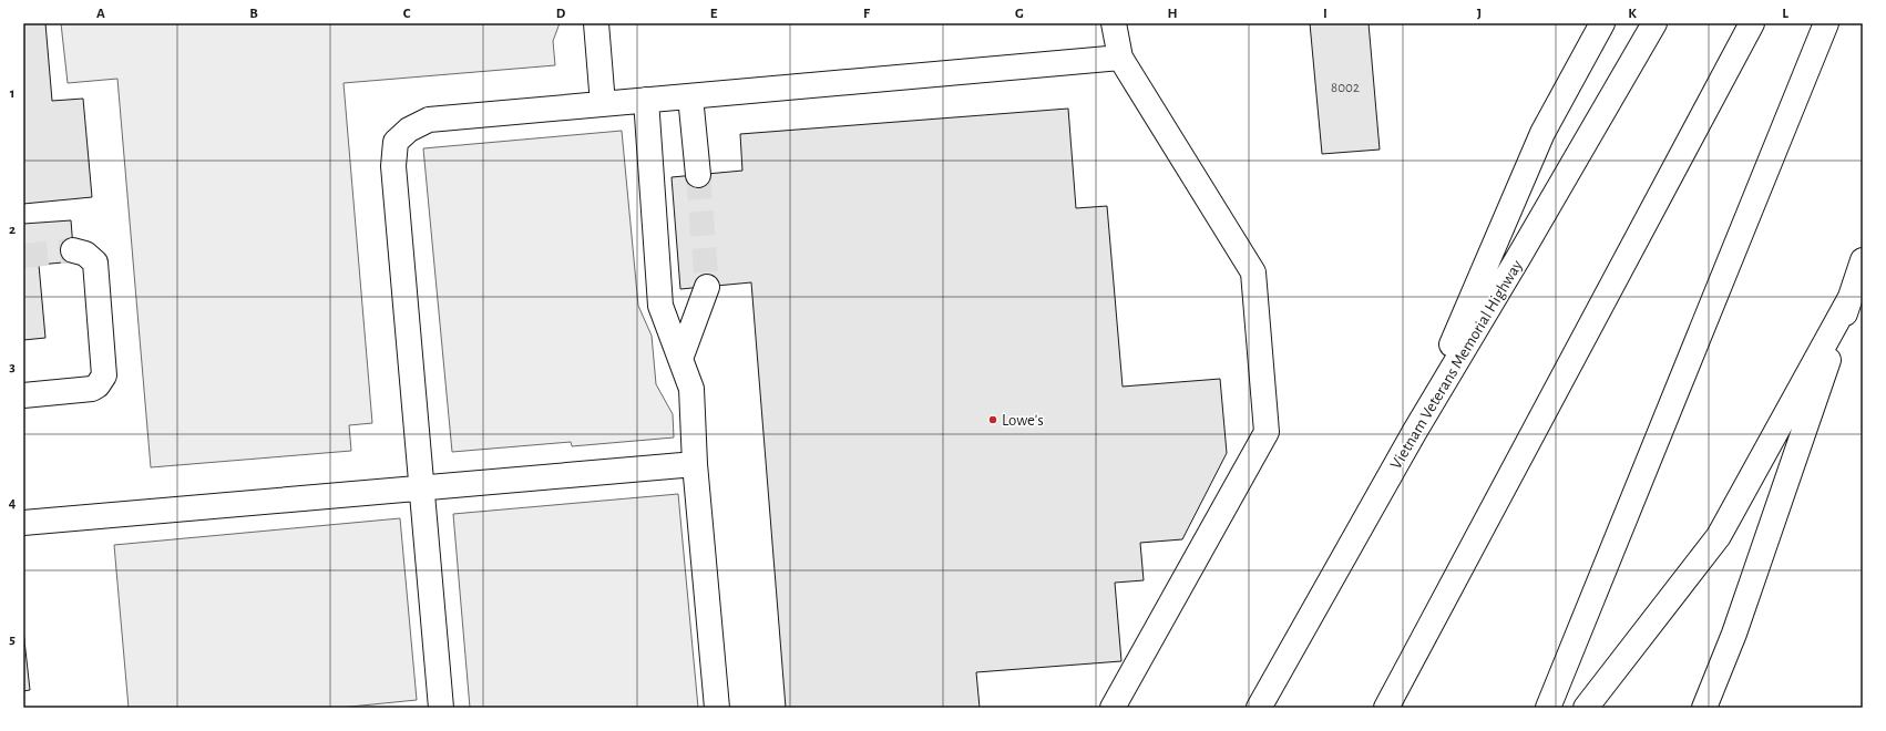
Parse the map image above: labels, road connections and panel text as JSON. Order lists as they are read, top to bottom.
{
  "streets": {
    "main road": ["Vietnam Veterans Memorial Highway"]
  },
  "places": ["Lowe's"],
  "house_numbers": ["8002"],
  "grid": {
    "columns": [
      "A",
      "B",
      "C",
      "D",
      "E",
      "F",
      "G",
      "H",
      "I",
      "J",
      "K",
      "L"
    ],
    "rows": [
      "1",
      "2",
      "3",
      "4",
      "5"
    ]
  }
}
